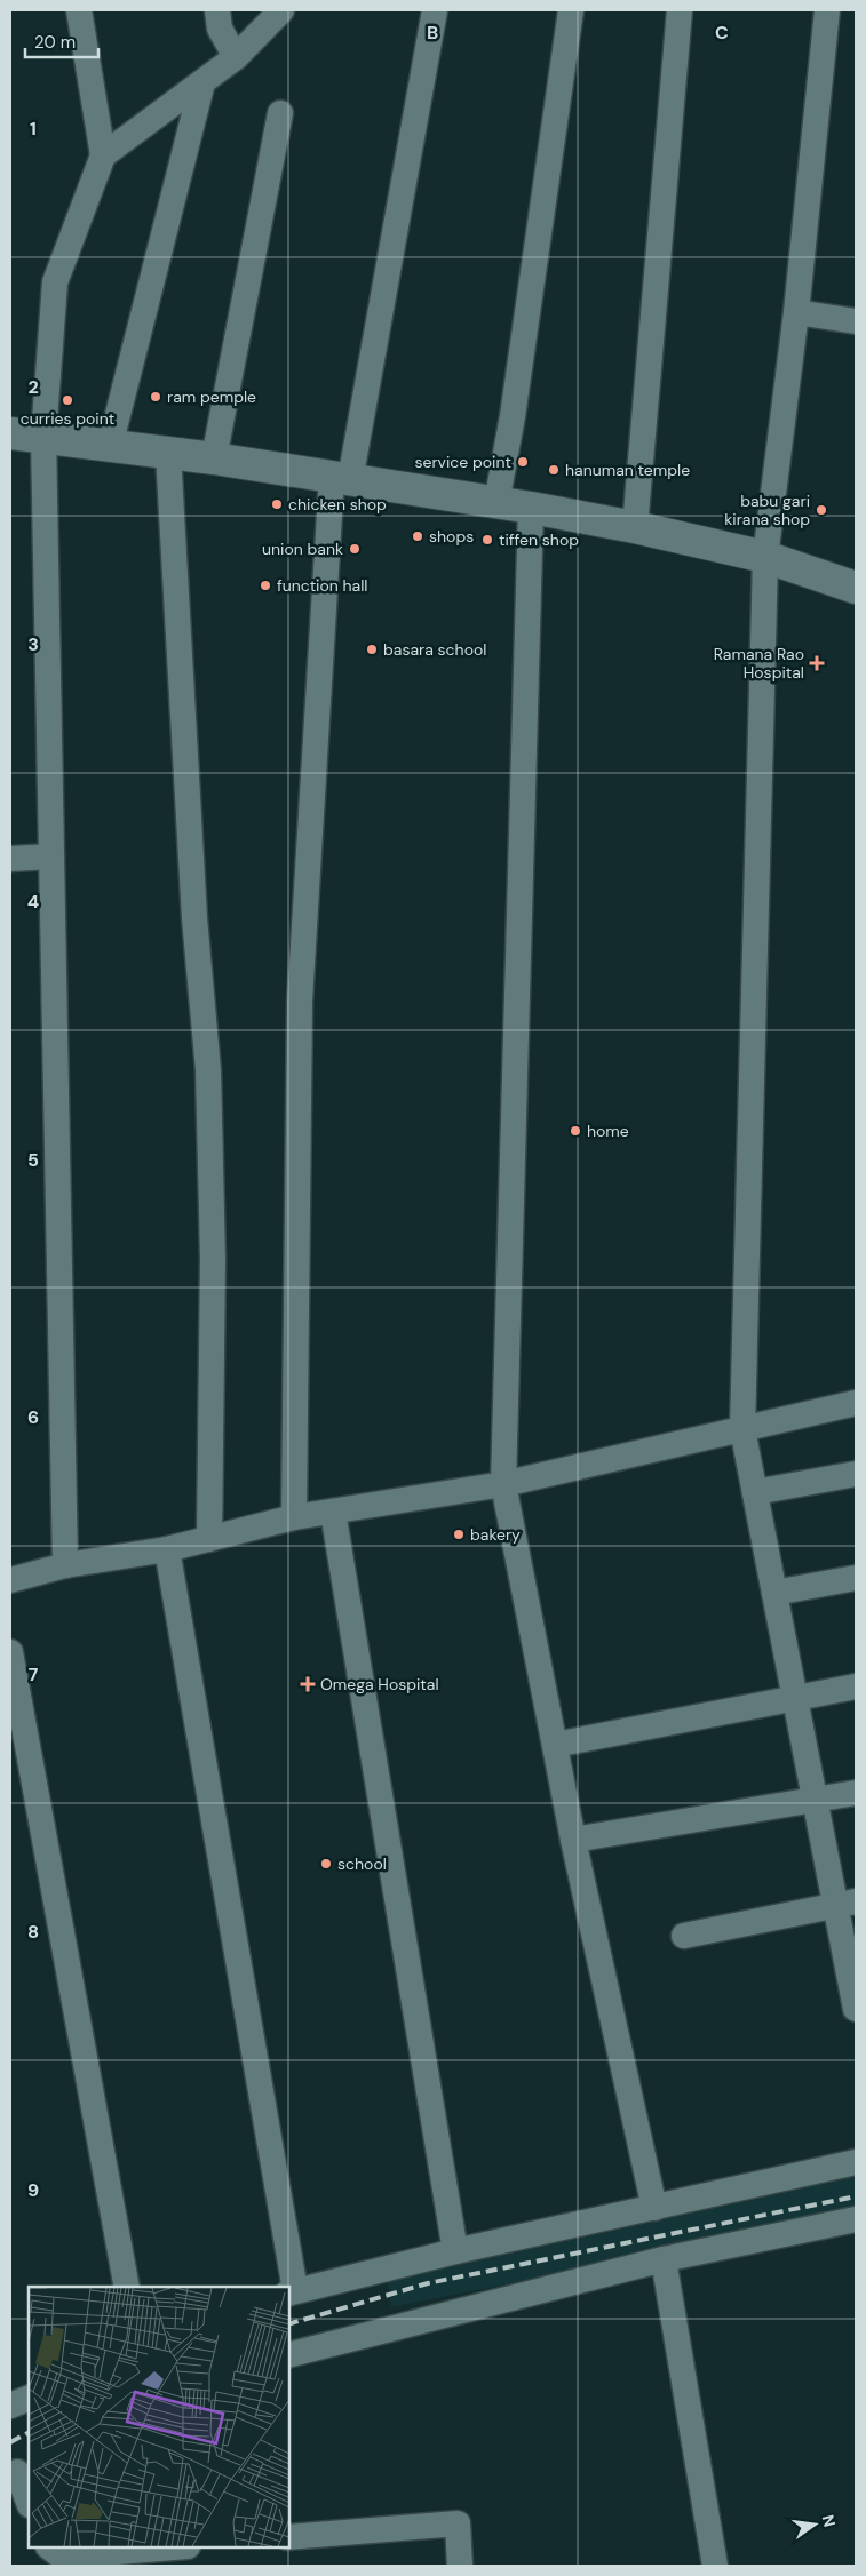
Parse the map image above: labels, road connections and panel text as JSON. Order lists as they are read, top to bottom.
{
  "places": {
    "other": [
      "ram pemple",
      "curries point",
      "service point",
      "hanuman temple",
      "chicken shop",
      "babu gari kirana shop",
      "shops",
      "tiffen shop",
      "union bank",
      "function hall",
      "basara school",
      "home",
      "bakery",
      "school"
    ],
    "health": ["Ramana Rao Hospital", "Omega Hospital"]
  },
  "scale_bar": "20 m",
  "north": "right",
  "grid": {
    "columns": ["B", "C"],
    "rows": [
      "1",
      "2",
      "3",
      "4",
      "5",
      "6",
      "7",
      "8",
      "9"
    ]
  }
}
